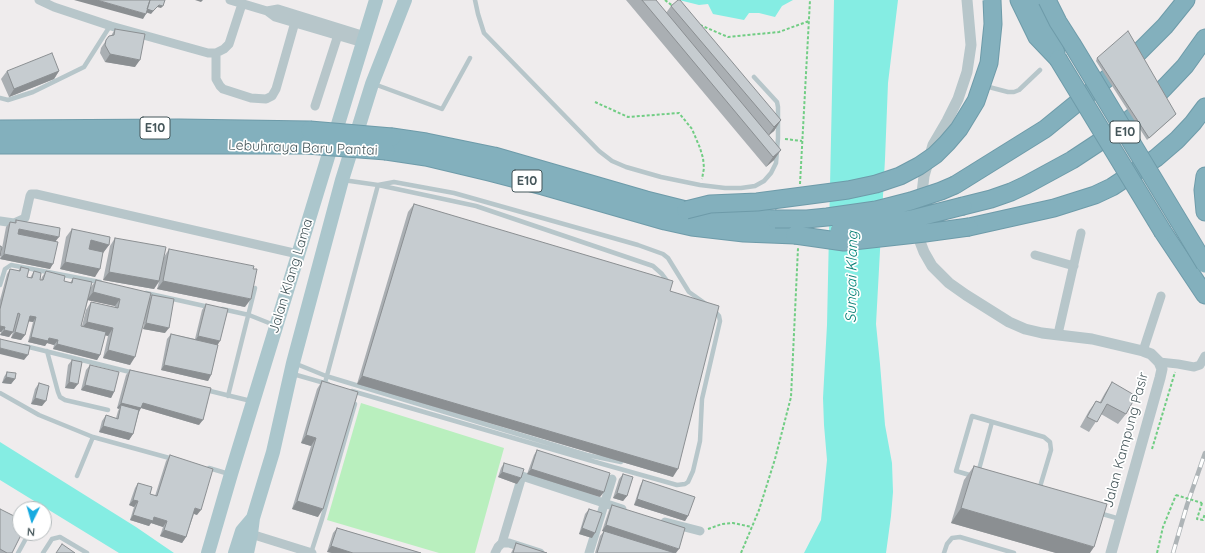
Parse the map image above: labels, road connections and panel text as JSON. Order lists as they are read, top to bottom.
{
  "streets": {
    "highway": ["E10", "Lebuhraya Baru Pantai"],
    "main road": ["Jalan Klang Lama"],
    "street": ["Jalan Kampung Pasir"]
  },
  "water": ["Sungai Klang"],
  "north": "bottom"
}
